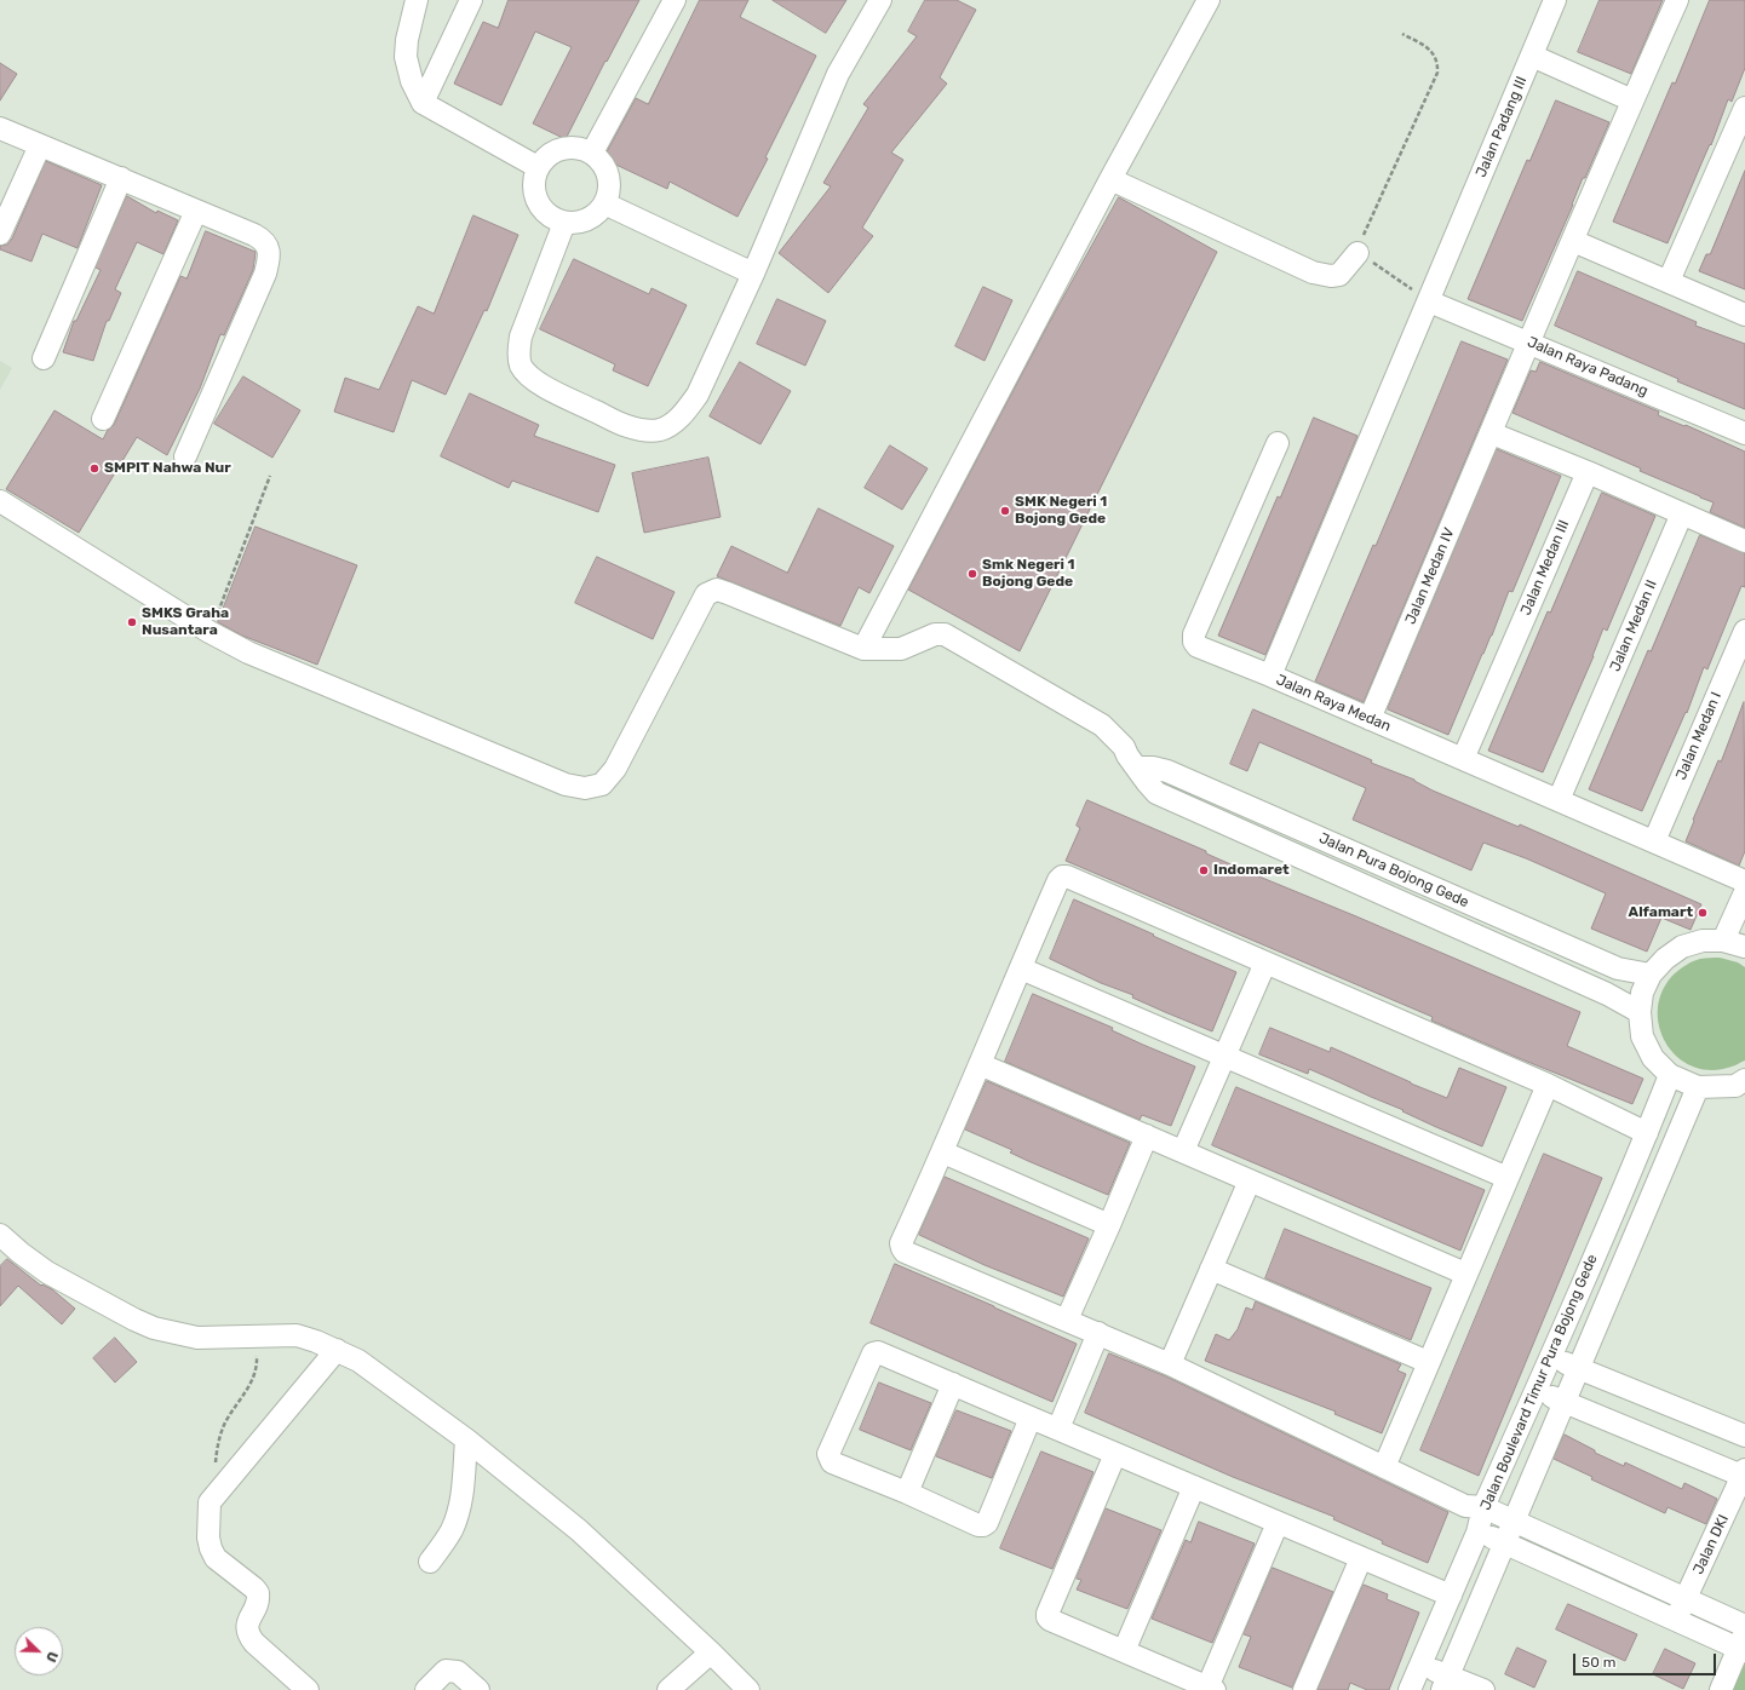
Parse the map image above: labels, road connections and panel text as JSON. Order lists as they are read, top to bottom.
{
  "streets": {
    "street": [
      "Jalan Padang III",
      "Jalan Raya Padang",
      "Jalan Medan III",
      "Jalan Medan IV",
      "Jalan Medan II",
      "Jalan Raya Medan",
      "Jalan Medan I",
      "Jalan Pura Bojong Gede",
      "Jalan Boulevard Timur Pura Bojong Gede",
      "Jalan DKI"
    ]
  },
  "crossings": [
    ["Jalan Padang III", "Jalan Raya Padang"],
    ["Jalan Padang III", "Jalan Raya Medan"],
    ["Jalan Raya Padang", "Jalan Medan IV"],
    ["Jalan Raya Padang", "Jalan Raya Medan"],
    ["Jalan Medan III", "Jalan Raya Medan"],
    ["Jalan Medan IV", "Jalan Raya Medan"],
    ["Jalan Medan II", "Jalan Raya Medan"],
    ["Jalan Raya Medan", "Jalan Medan I"]
  ],
  "places": [
    "SMPIT Nahwa Nur",
    "SMK Negeri 1 Bojong Gede",
    "Smk Negeri 1 Bojong Gede",
    "SMKS Graha Nusantara",
    "Indomaret",
    "Alfamart"
  ],
  "scale_bar": "50 m",
  "north": "bottom right"
}
